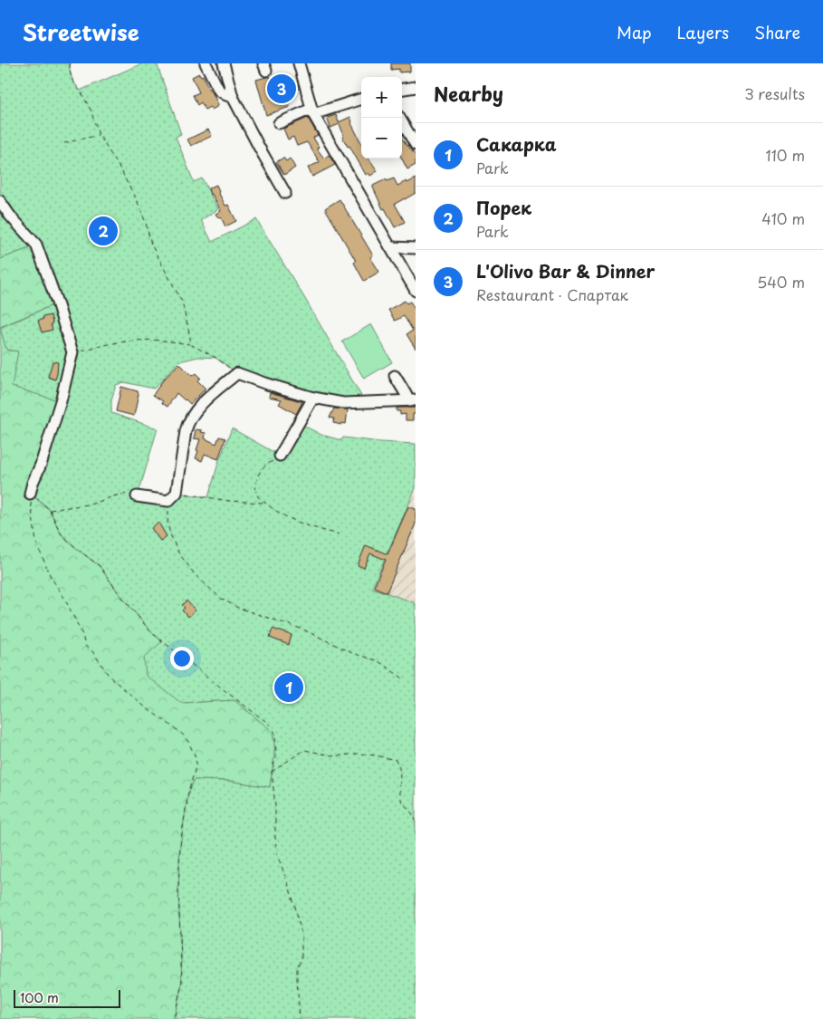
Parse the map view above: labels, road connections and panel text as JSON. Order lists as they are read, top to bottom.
{
  "scale_bar": "100 m",
  "page": {
    "header": "Streetwise",
    "nav": ["Map", "Layers", "Share"],
    "heading": ["Nearby", "3 results"],
    "pins": ["3", "2", "1"],
    "map_buttons": ["+", "−"],
    "list": [
      {
        "mark": "1",
        "name": "Сакарка",
        "note": "Park",
        "value": "110 m"
      },
      {
        "mark": "2",
        "name": "Порек",
        "note": "Park",
        "value": "410 m"
      },
      {
        "mark": "3",
        "name": "L'Olivo Bar & Dinner",
        "note": "Restaurant · Спартак",
        "value": "540 m"
      }
    ],
    "scale": "100 m"
  }
}
